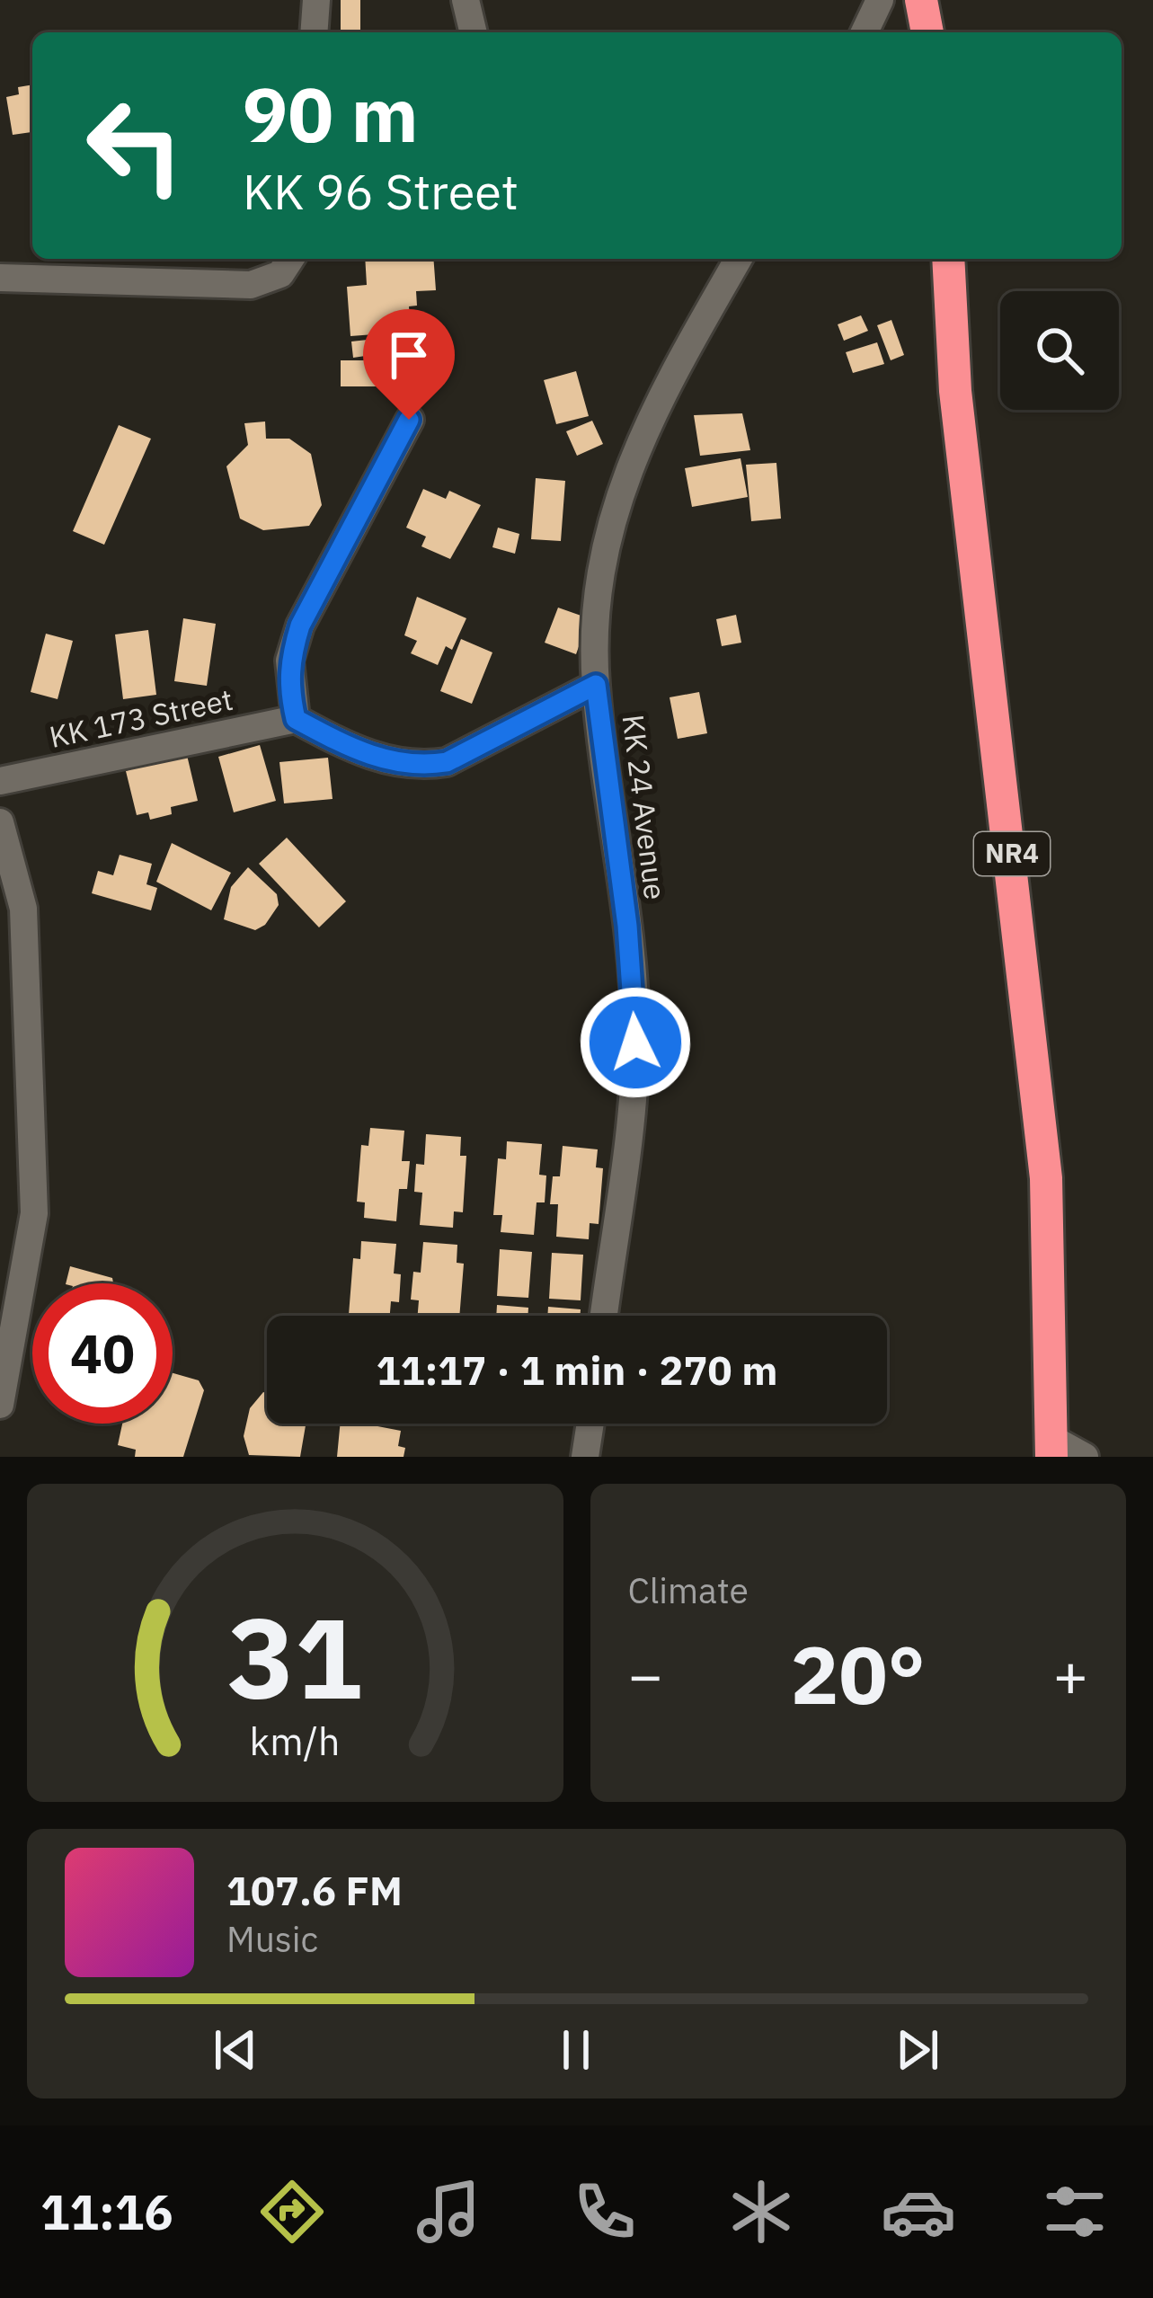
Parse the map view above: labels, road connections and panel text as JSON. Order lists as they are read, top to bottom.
{
  "streets": {
    "highway": ["NR4"],
    "street": ["KK 173 Street", "KK 24 Avenue"]
  },
  "page": {
    "turn": ["90 m", "KK 96 Street"],
    "limit": "40",
    "trip": "11:17 · 1 min · 270 m",
    "tile": "Climate",
    "heat": ["−", "20°", "+"],
    "song": ["107.6 FM", "Music"],
    "tabs": "11:16",
    "gauge": ["31", "km/h"]
  }
}
